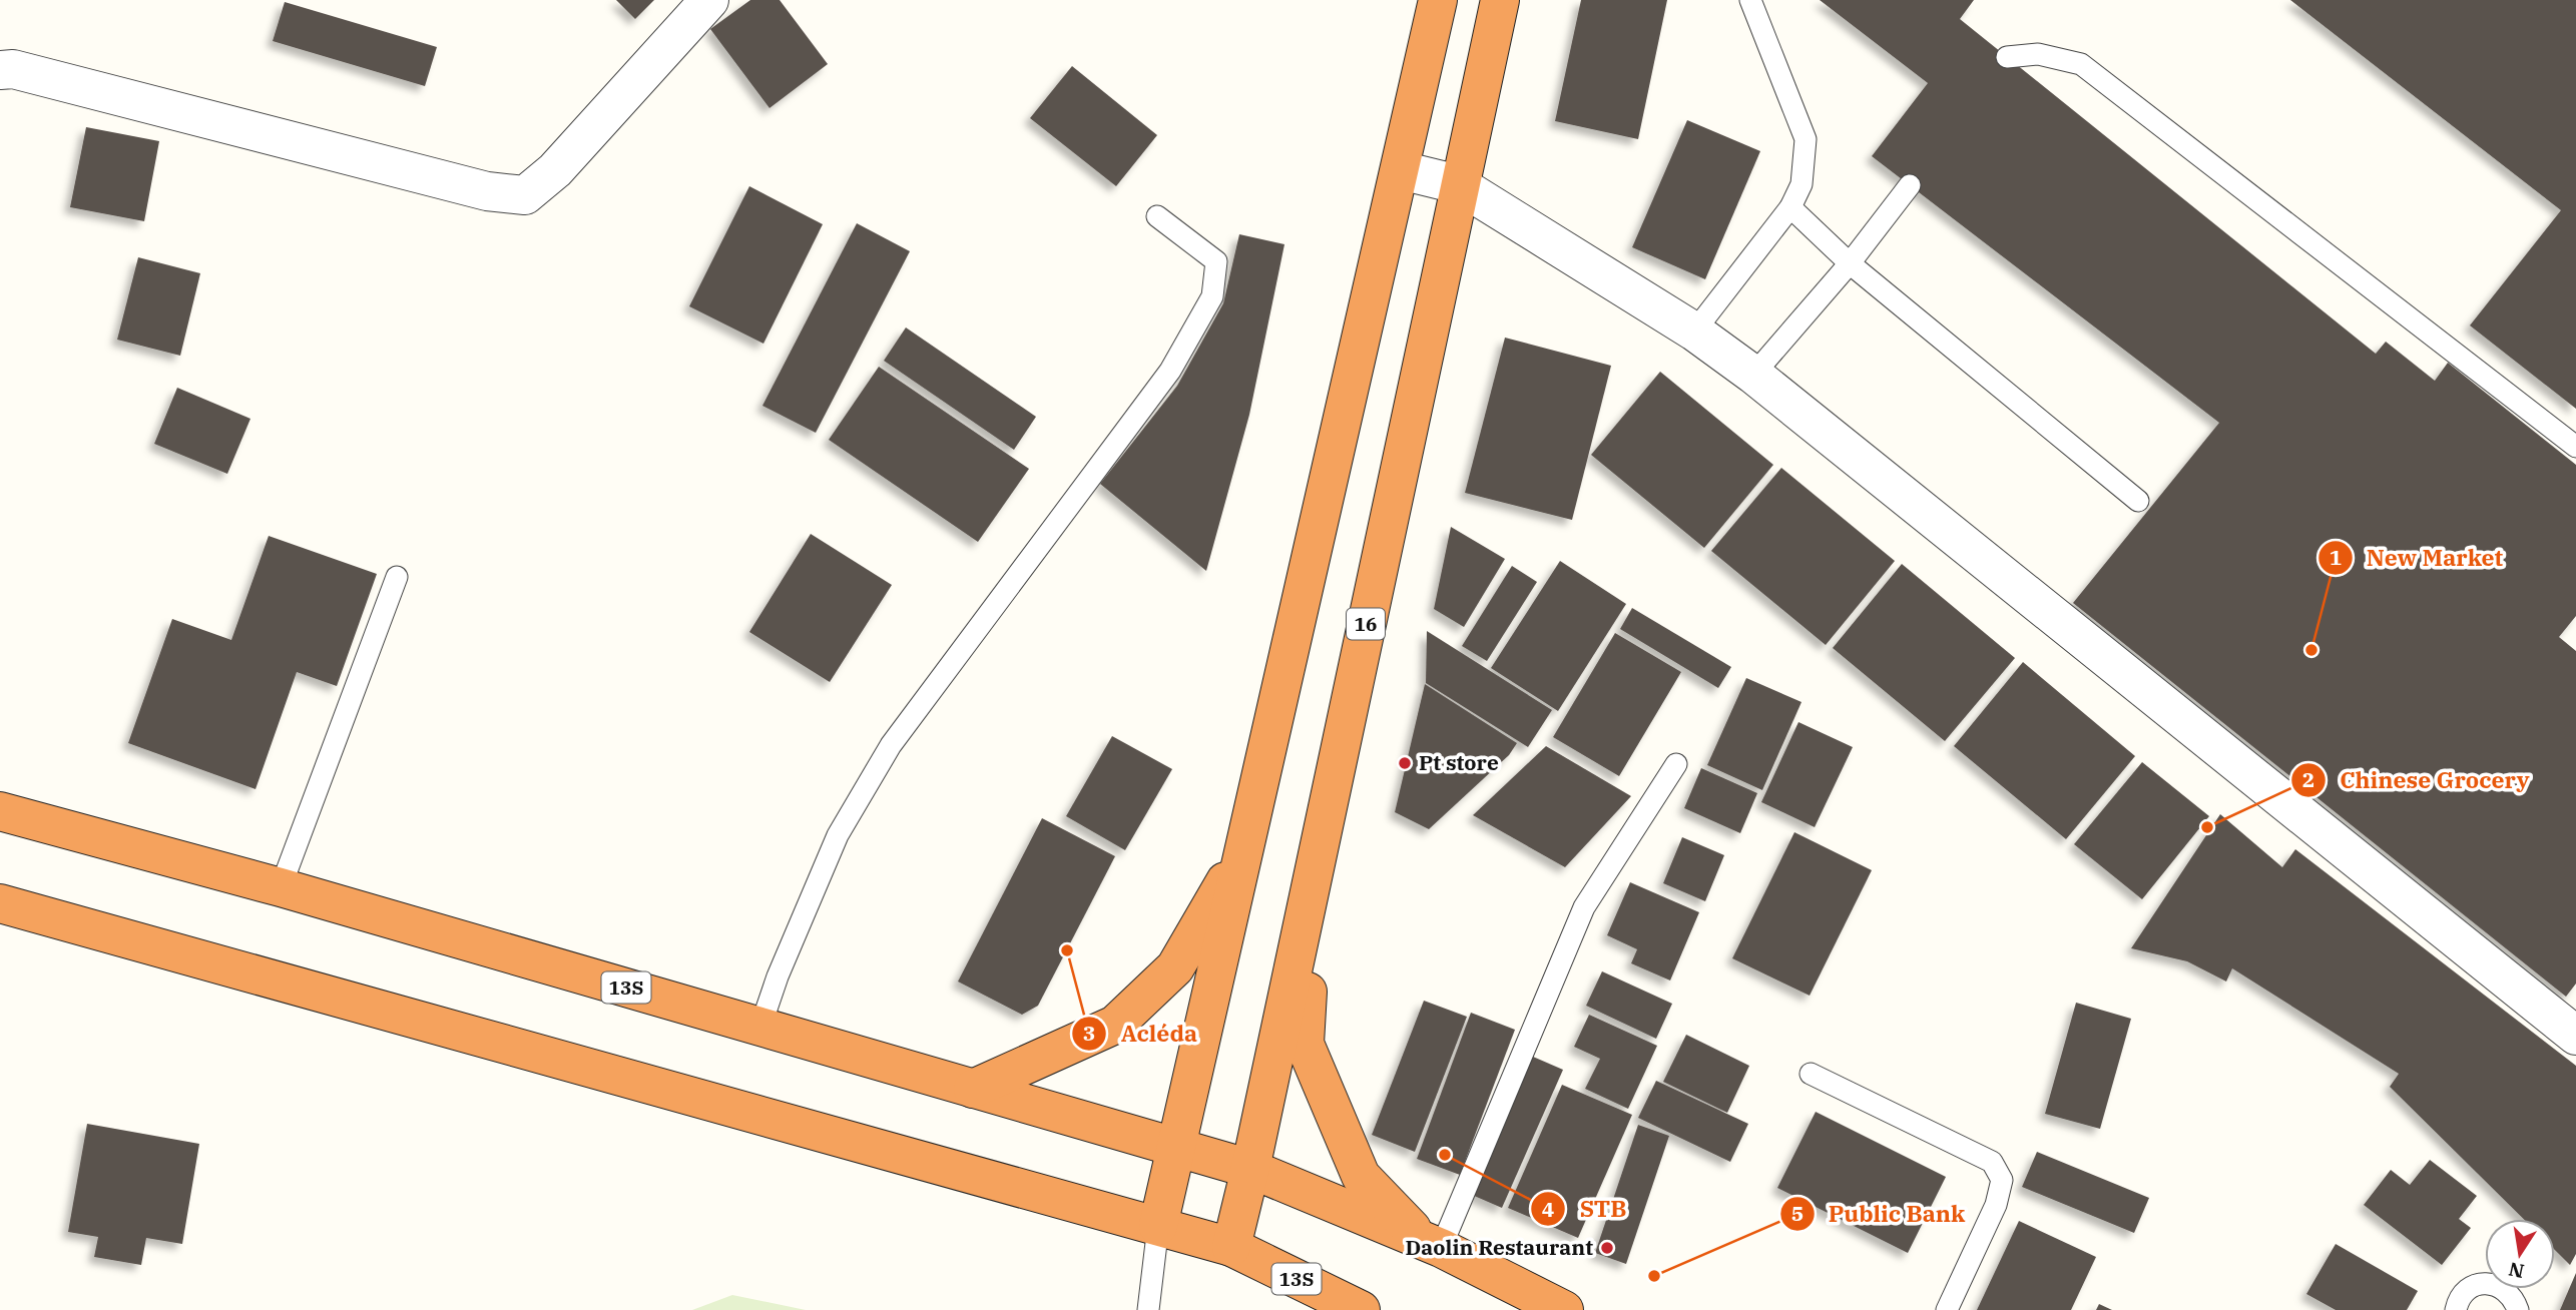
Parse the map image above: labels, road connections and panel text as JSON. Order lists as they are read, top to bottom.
{
  "streets": {
    "highway": ["16", "13S"]
  },
  "crossings": [
    ["16", "13S"]
  ],
  "places": [
    "New Market",
    "Pt store",
    "Chinese Grocery",
    "Acléda",
    "STB",
    "Daolin Restaurant",
    "Public Bank"
  ],
  "north": "bottom"
}
